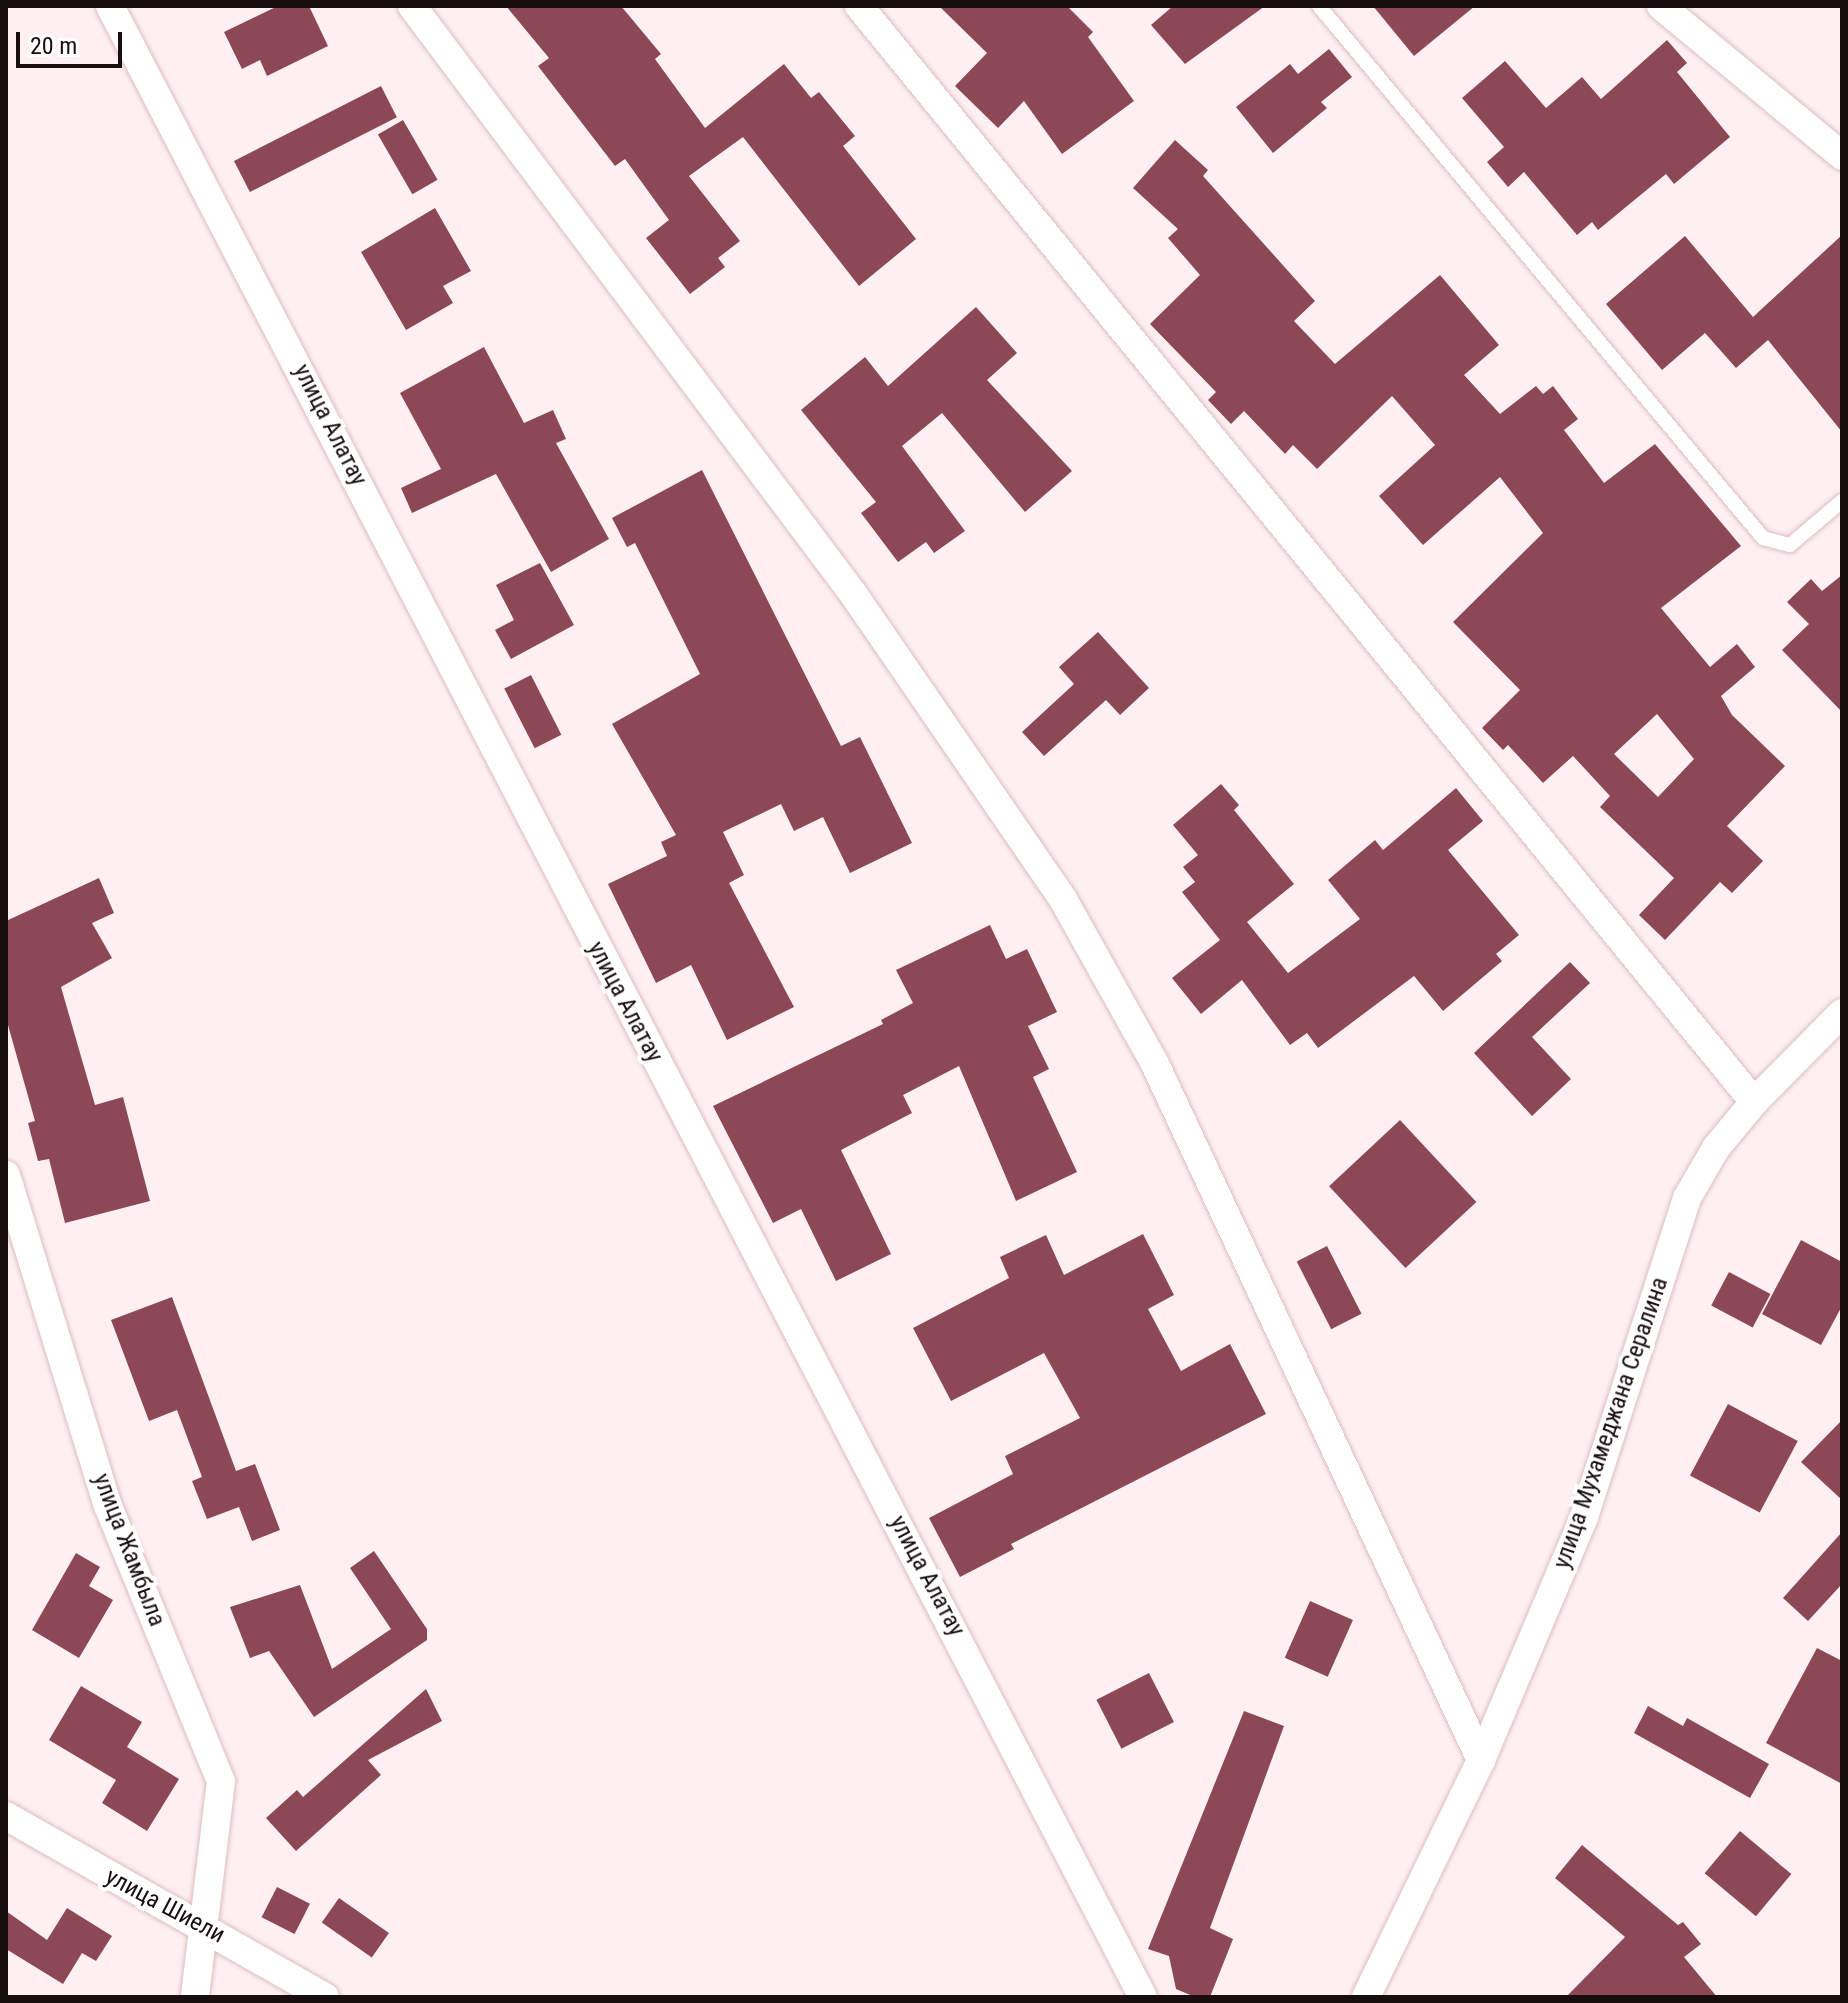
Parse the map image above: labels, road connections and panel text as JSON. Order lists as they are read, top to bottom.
{
  "streets": {
    "street": [
      "улица Алатау",
      "улица Мухамеджана Сералина",
      "улица Жамбыла",
      "улица Шиели"
    ]
  },
  "crossings": [
    ["улица Жамбыла", "улица Шиели"]
  ],
  "scale_bar": "20 m"
}
